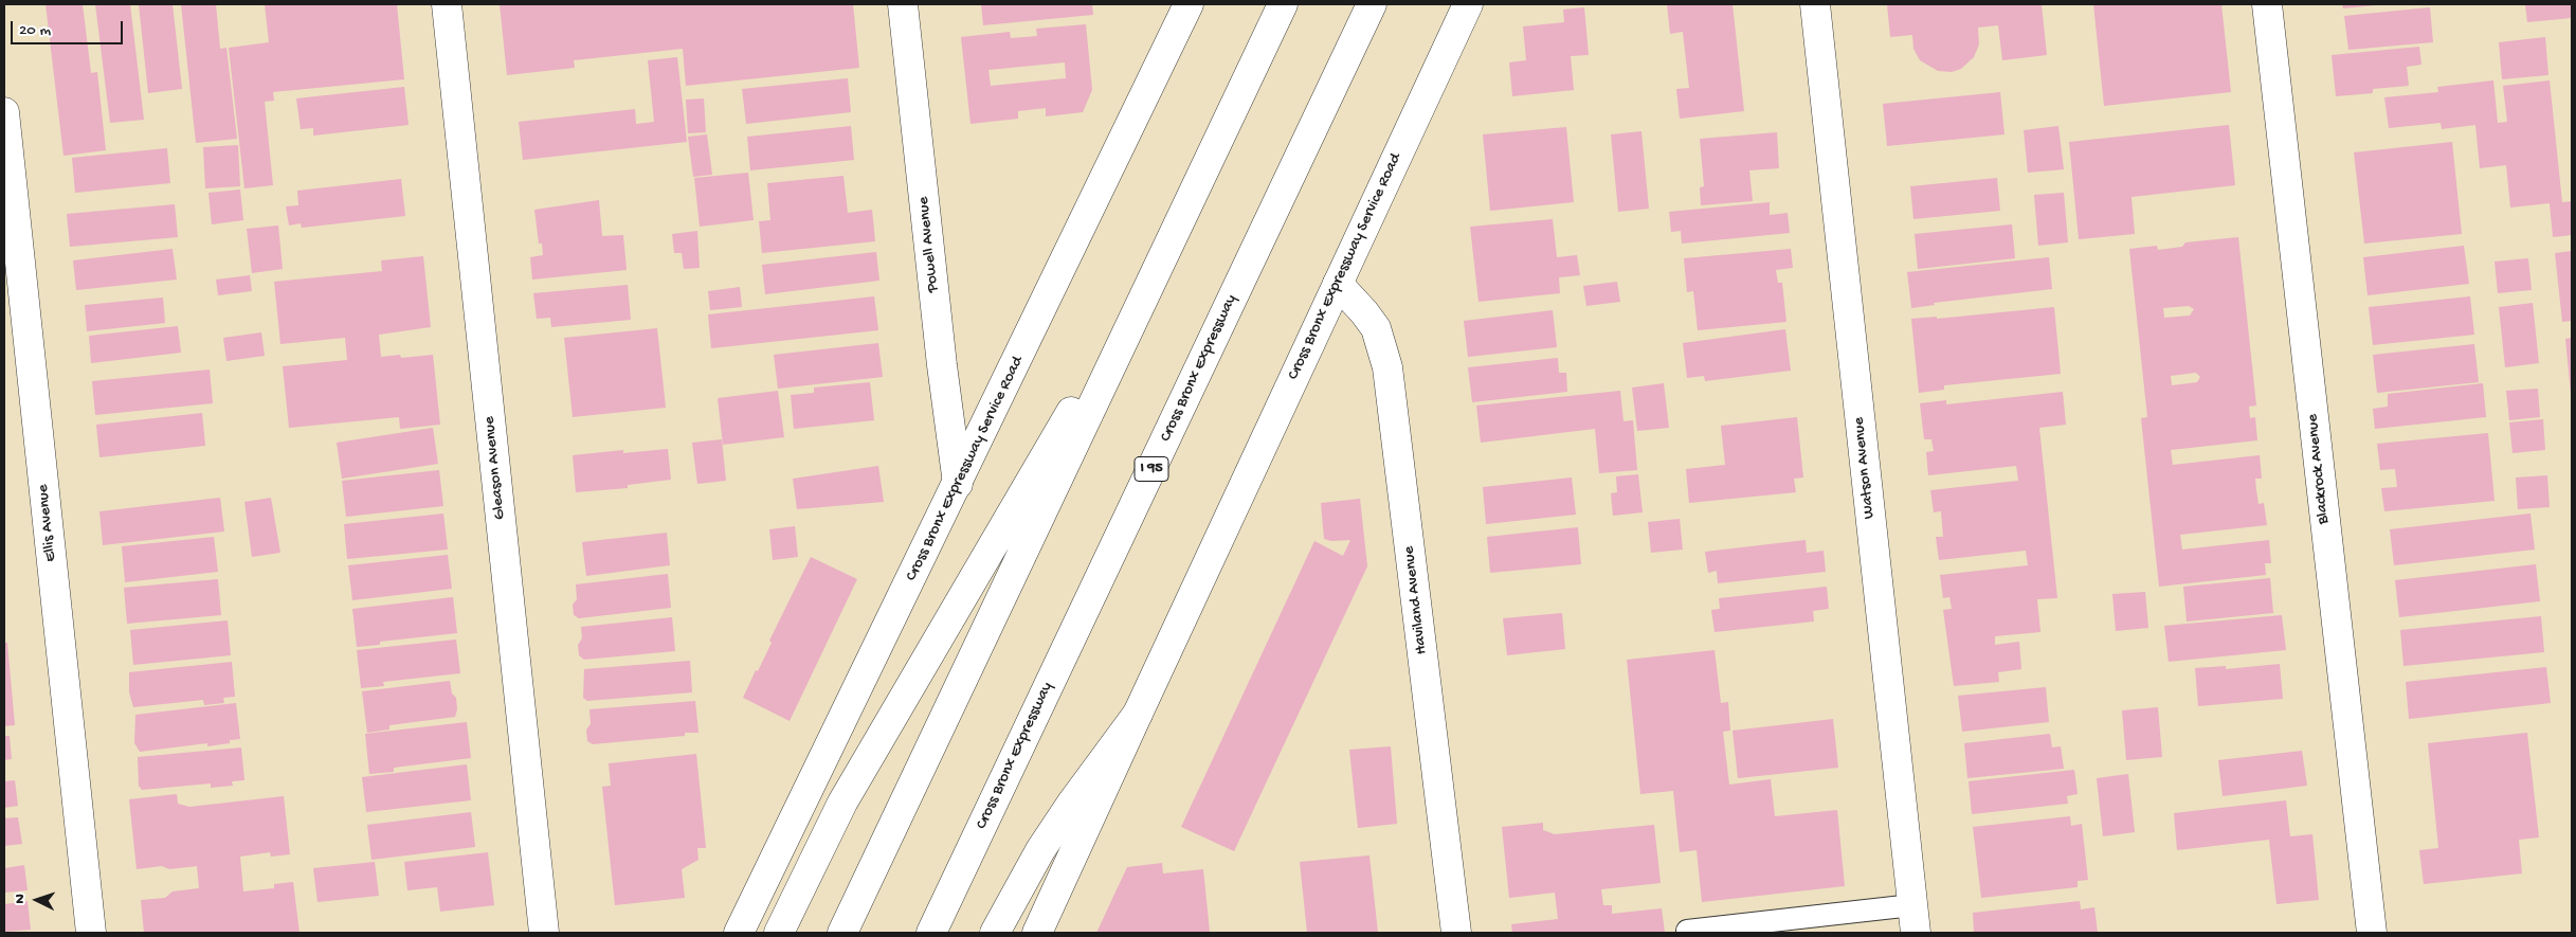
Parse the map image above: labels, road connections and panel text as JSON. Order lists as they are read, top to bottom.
{
  "streets": {
    "main road": [
      "Powell Avenue",
      "Cross Bronx Expressway Service Road",
      "Cross Bronx Expressway",
      "Gleason Avenue",
      "Watson Avenue",
      "I 95",
      "Blackrock Avenue",
      "Ellis Avenue",
      "Haviland Avenue"
    ]
  },
  "crossings": [
    ["Powell Avenue", "Cross Bronx Expressway Service Road"],
    ["Cross Bronx Expressway Service Road", "Haviland Avenue"]
  ],
  "scale_bar": "20 m",
  "north": "left"
}
